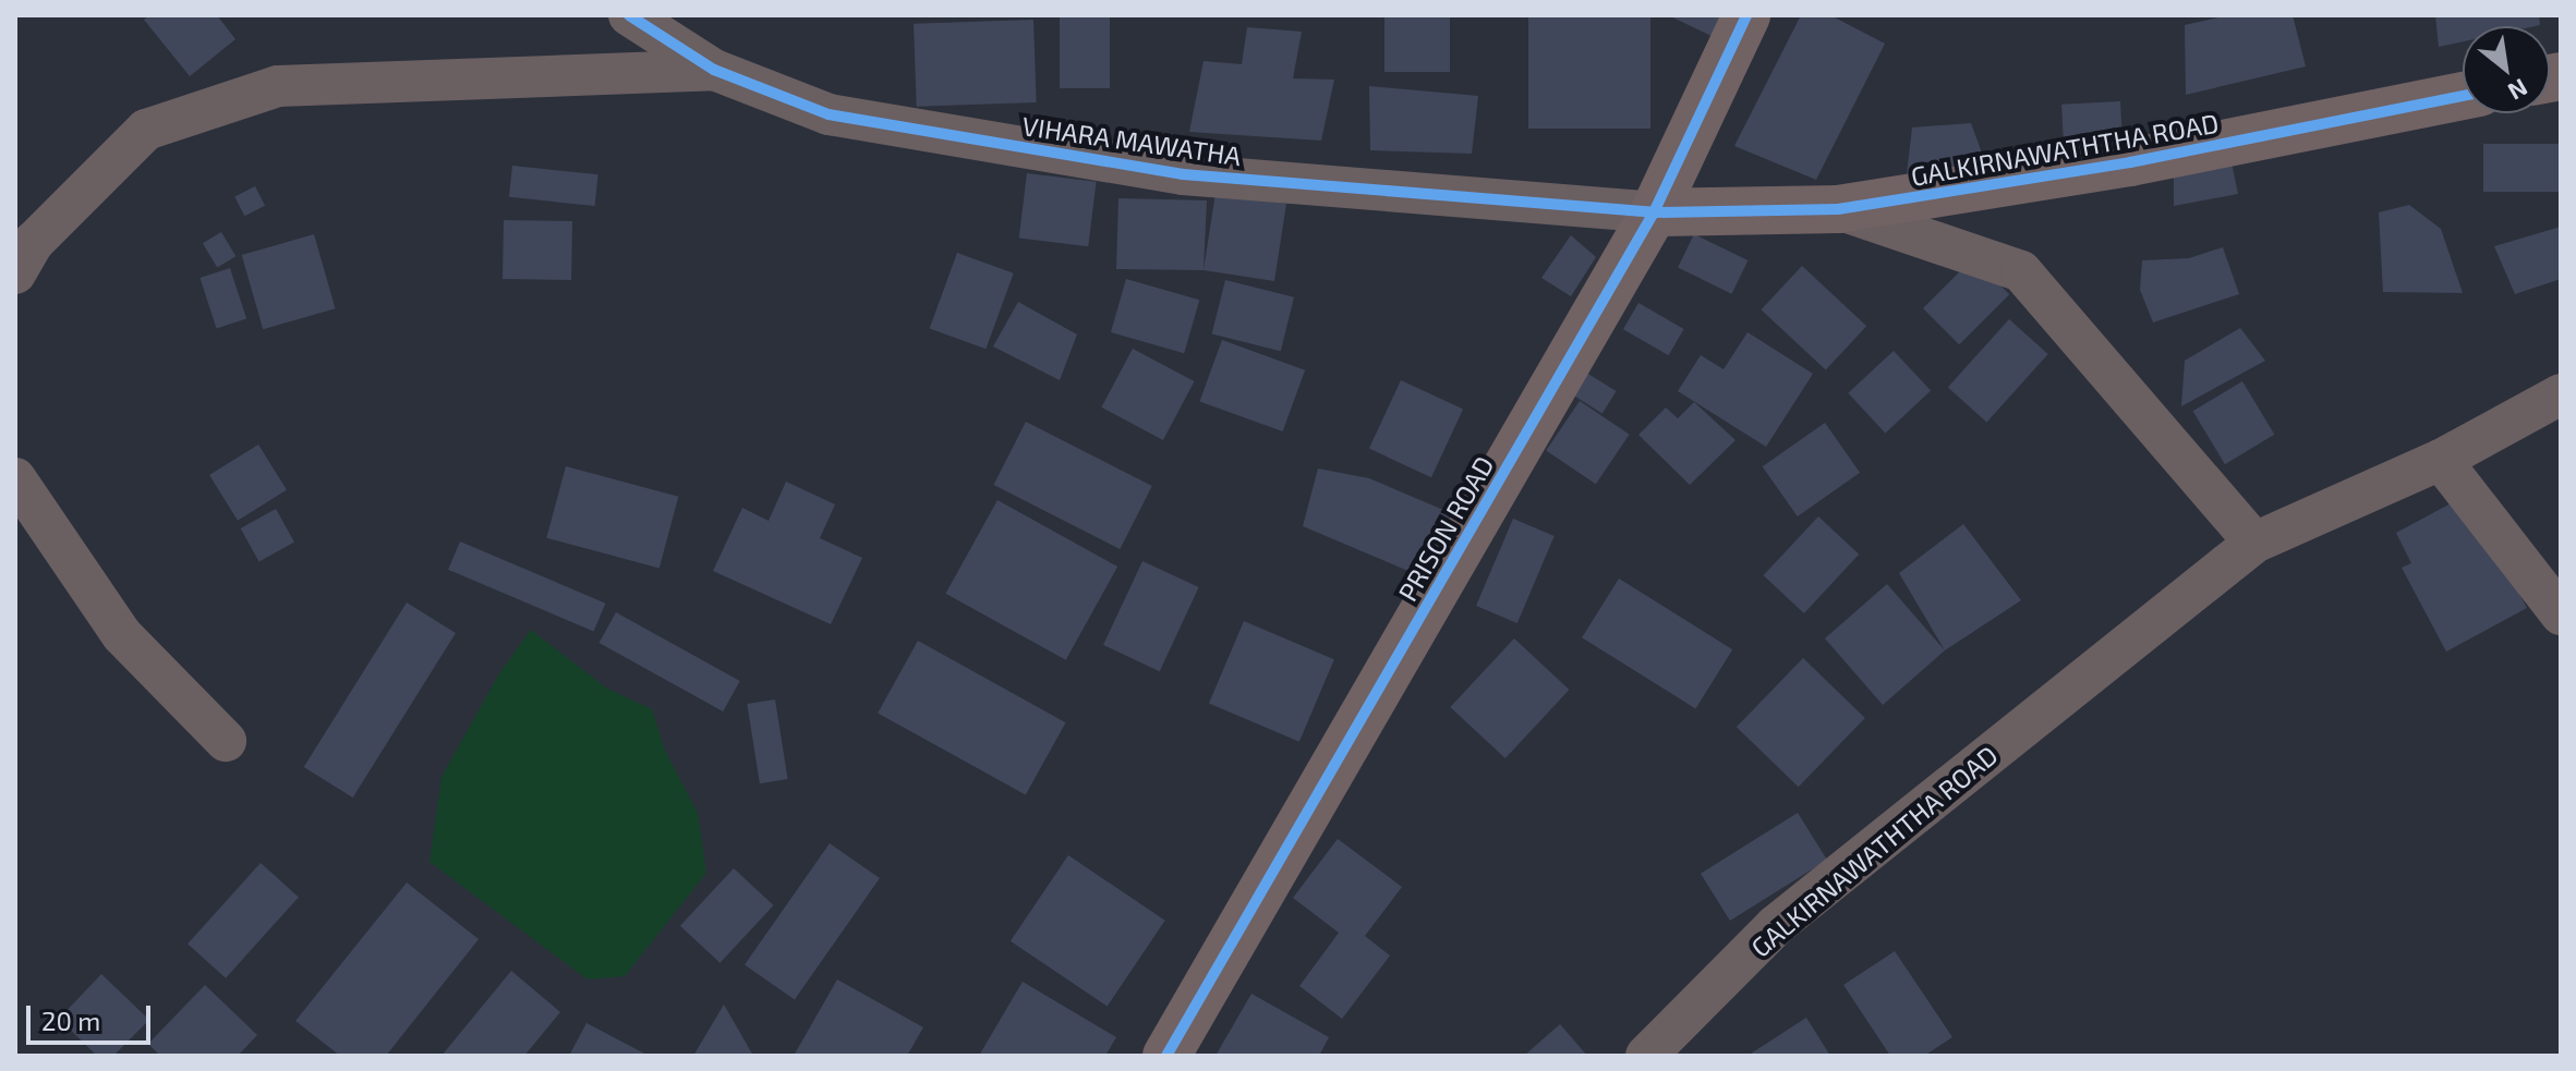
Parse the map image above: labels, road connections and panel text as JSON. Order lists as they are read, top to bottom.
{
  "streets": {
    "street": ["VIHARA MAWATHA", "GALKIRNAWATHTHA ROAD", "PRISON ROAD"]
  },
  "crossings": [
    ["VIHARA MAWATHA", "GALKIRNAWATHTHA ROAD"],
    ["VIHARA MAWATHA", "PRISON ROAD"],
    ["GALKIRNAWATHTHA ROAD", "PRISON ROAD"]
  ],
  "scale_bar": "20 m",
  "north": "bottom right"
}
